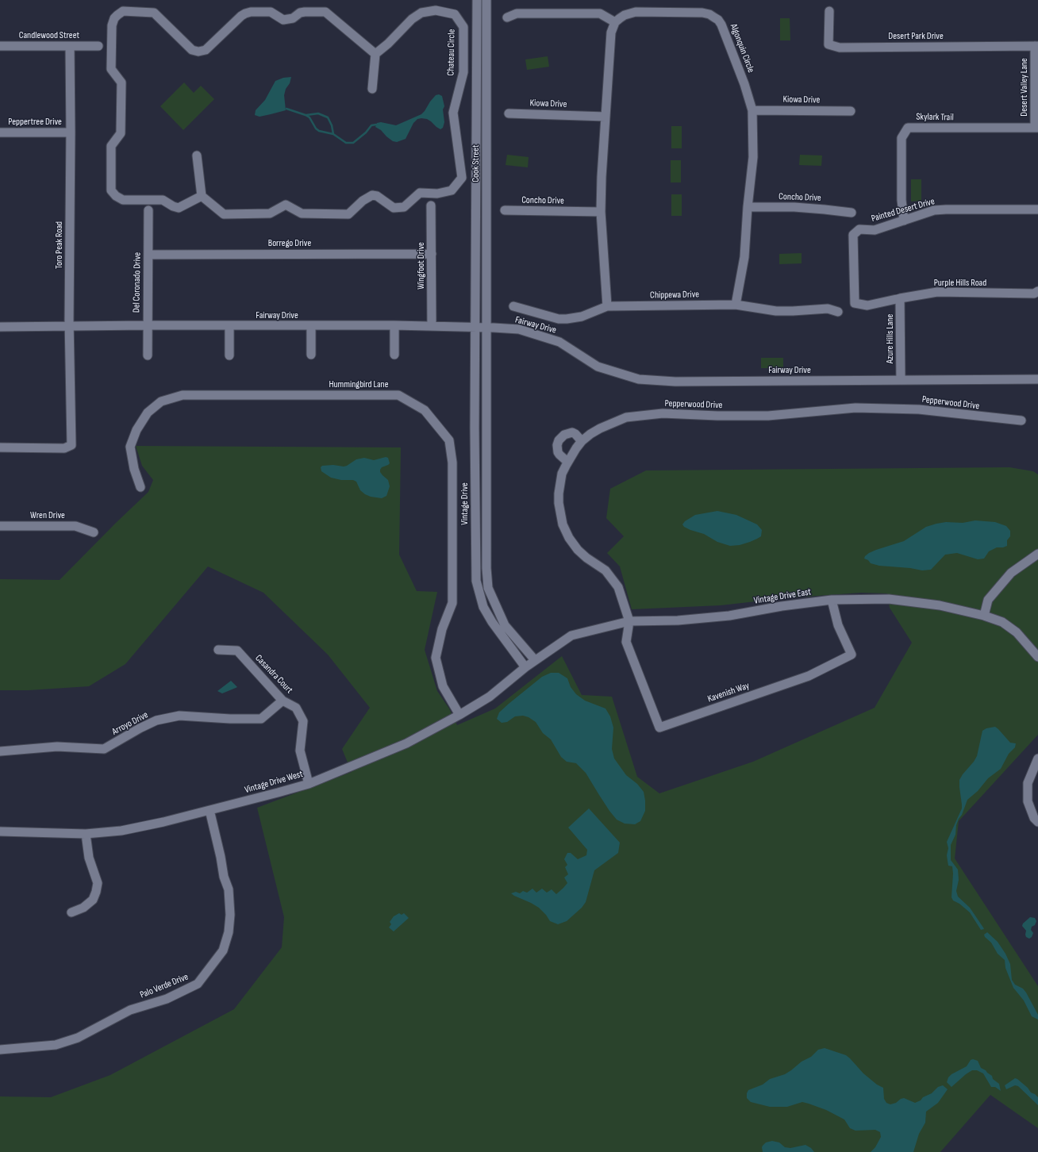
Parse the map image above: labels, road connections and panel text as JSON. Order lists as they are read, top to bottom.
{
  "streets": {
    "street": [
      "Candlewood Street",
      "Desert Park Drive",
      "Algonquin Circle",
      "Chateau Circle",
      "Desert Valley Lane",
      "Kiowa Drive",
      "Skylark Trail",
      "Peppertree Drive",
      "Cook Street",
      "Concho Drive",
      "Painted Desert Drive",
      "Borrego Drive",
      "Toro Peak Road",
      "Wingfoot Drive",
      "Del Coronado Drive",
      "Purple Hills Road",
      "Chippewa Drive",
      "Fairway Drive",
      "Azure Hills Lane",
      "Hummingbird Lane",
      "Pepperwood Drive",
      "Vintage Drive",
      "Wren Drive",
      "Vintage Drive East",
      "Casandra Court",
      "Kavenish Way",
      "Arroyo Drive",
      "Vintage Drive West",
      "Palo Verde Drive"
    ]
  },
  "crossings": [
    ["Candlewood Street", "Toro Peak Road"],
    ["Desert Park Drive", "Desert Valley Lane"],
    ["Algonquin Circle", "Kiowa Drive"],
    ["Algonquin Circle", "Concho Drive"],
    ["Algonquin Circle", "Chippewa Drive"],
    ["Desert Valley Lane", "Skylark Trail"],
    ["Skylark Trail", "Painted Desert Drive"],
    ["Peppertree Drive", "Toro Peak Road"],
    ["Cook Street", "Fairway Drive"],
    ["Cook Street", "Vintage Drive"],
    ["Painted Desert Drive", "Purple Hills Road"],
    ["Borrego Drive", "Wingfoot Drive"],
    ["Borrego Drive", "Del Coronado Drive"],
    ["Toro Peak Road", "Fairway Drive"],
    ["Wingfoot Drive", "Fairway Drive"],
    ["Del Coronado Drive", "Fairway Drive"],
    ["Purple Hills Road", "Azure Hills Lane"],
    ["Fairway Drive", "Azure Hills Lane"],
    ["Fairway Drive", "Vintage Drive"],
    ["Hummingbird Lane", "Vintage Drive West"],
    ["Pepperwood Drive", "Vintage Drive East"],
    ["Pepperwood Drive", "Kavenish Way"],
    ["Vintage Drive", "Vintage Drive East"],
    ["Vintage Drive", "Vintage Drive West"],
    ["Vintage Drive East", "Kavenish Way"],
    ["Vintage Drive East", "Vintage Drive West"],
    ["Casandra Court", "Arroyo Drive"],
    ["Casandra Court", "Vintage Drive West"],
    ["Vintage Drive West", "Palo Verde Drive"]
  ]
}
